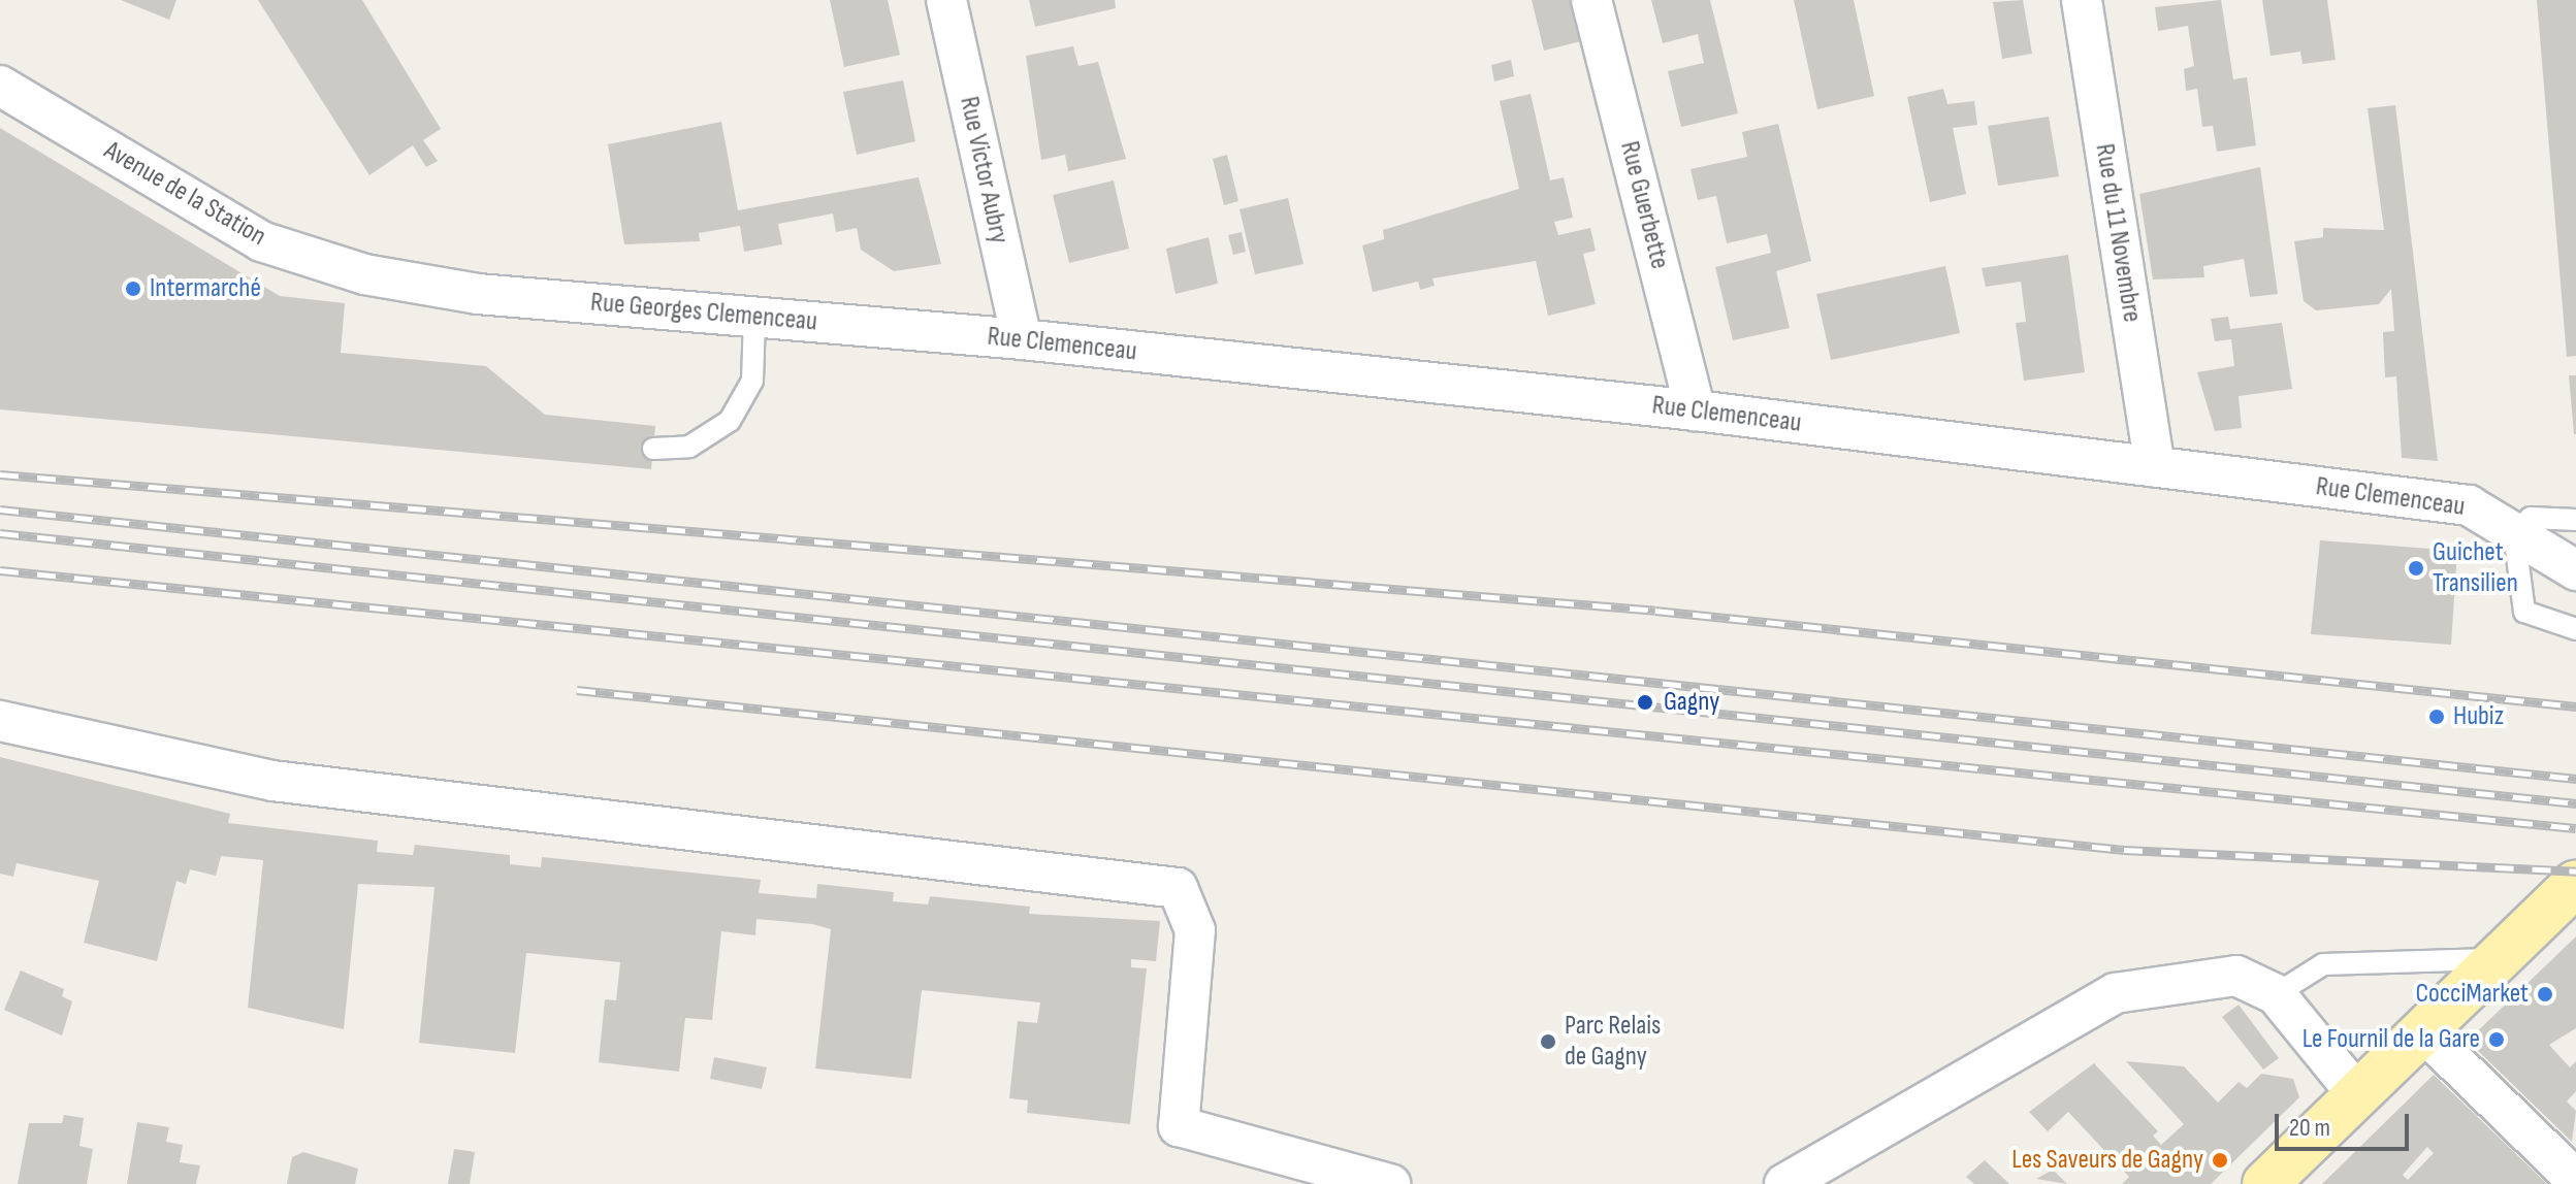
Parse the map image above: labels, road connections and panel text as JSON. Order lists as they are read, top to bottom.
{
  "streets": {
    "street": [
      "Rue Victor Aubry",
      "Avenue de la Station",
      "Rue Guerbette",
      "Rue du 11 Novembre",
      "Rue Georges Clemenceau",
      "Rue Clemenceau"
    ]
  },
  "crossings": [
    ["Rue Victor Aubry", "Rue Clemenceau"],
    ["Avenue de la Station", "Rue Georges Clemenceau"],
    ["Rue Guerbette", "Rue Clemenceau"],
    ["Rue du 11 Novembre", "Rue Clemenceau"],
    ["Rue Georges Clemenceau", "Rue Clemenceau"]
  ],
  "places": [
    "Intermarché",
    "Guichet Transilien",
    "Gagny",
    "Hubiz",
    "CocciMarket",
    "Le Fournil de la Gare",
    "Parc Relais de Gagny",
    "Les Saveurs de Gagny"
  ],
  "scale_bar": "20 m"
}
